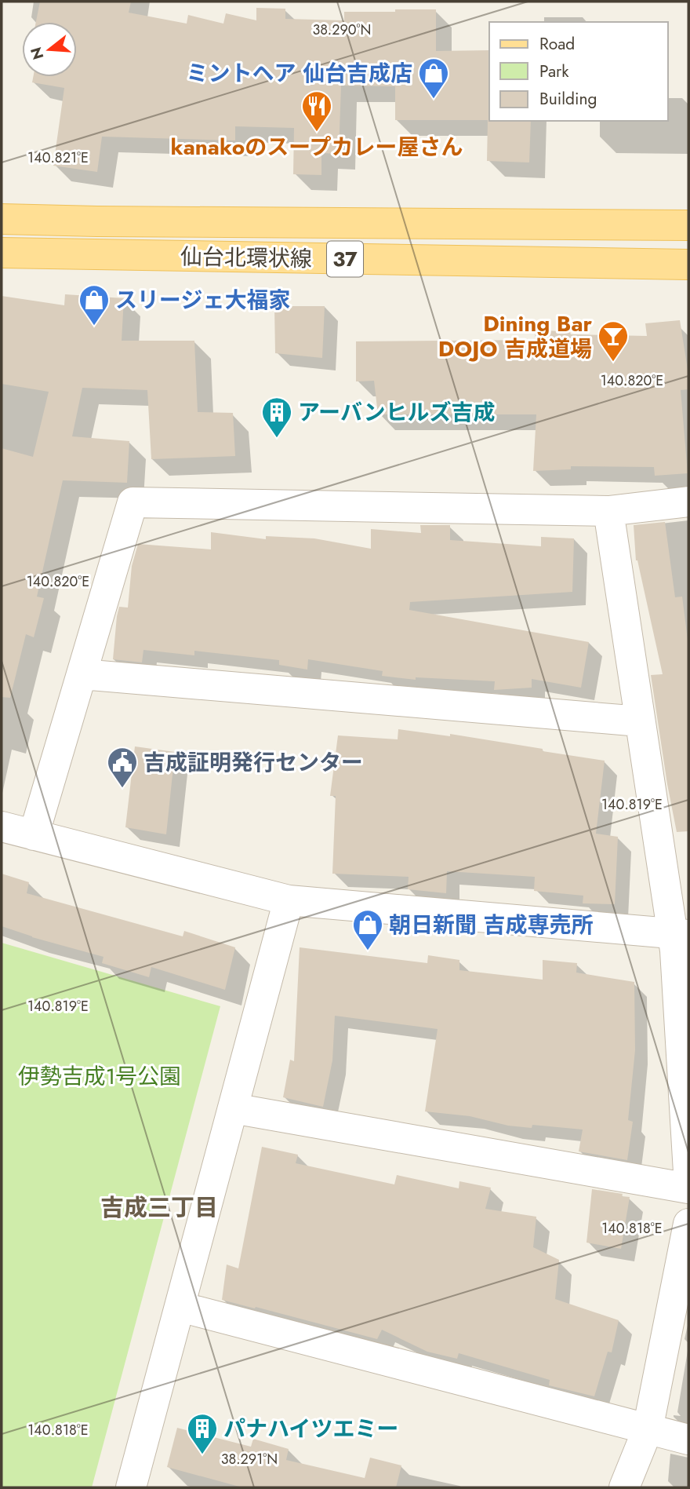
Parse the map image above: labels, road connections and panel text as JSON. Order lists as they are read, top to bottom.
{
  "streets": {
    "main road": ["仙台北環状線", "37"]
  },
  "districts": ["吉成三丁目"],
  "parks": ["伊勢吉成1号公園"],
  "places": {
    "shop": ["ミントヘア 仙台吉成店", "スリージェ大福家", "朝日新聞 吉成専売所"],
    "restaurant": ["kanakoのスープカレー屋さん"],
    "bar": ["Dining Bar DOJO 吉成道場"],
    "building": ["アーバンヒルズ吉成", "パナハイツエミー"],
    "public building": ["吉成証明発行センター"]
  },
  "legend": ["Road", "Park", "Building"],
  "north": "left",
  "coordinates": [
    "38.290°N",
    "140.821°E",
    "140.820°E",
    "140.819°E",
    "140.818°E",
    "38.291°N"
  ]
}
